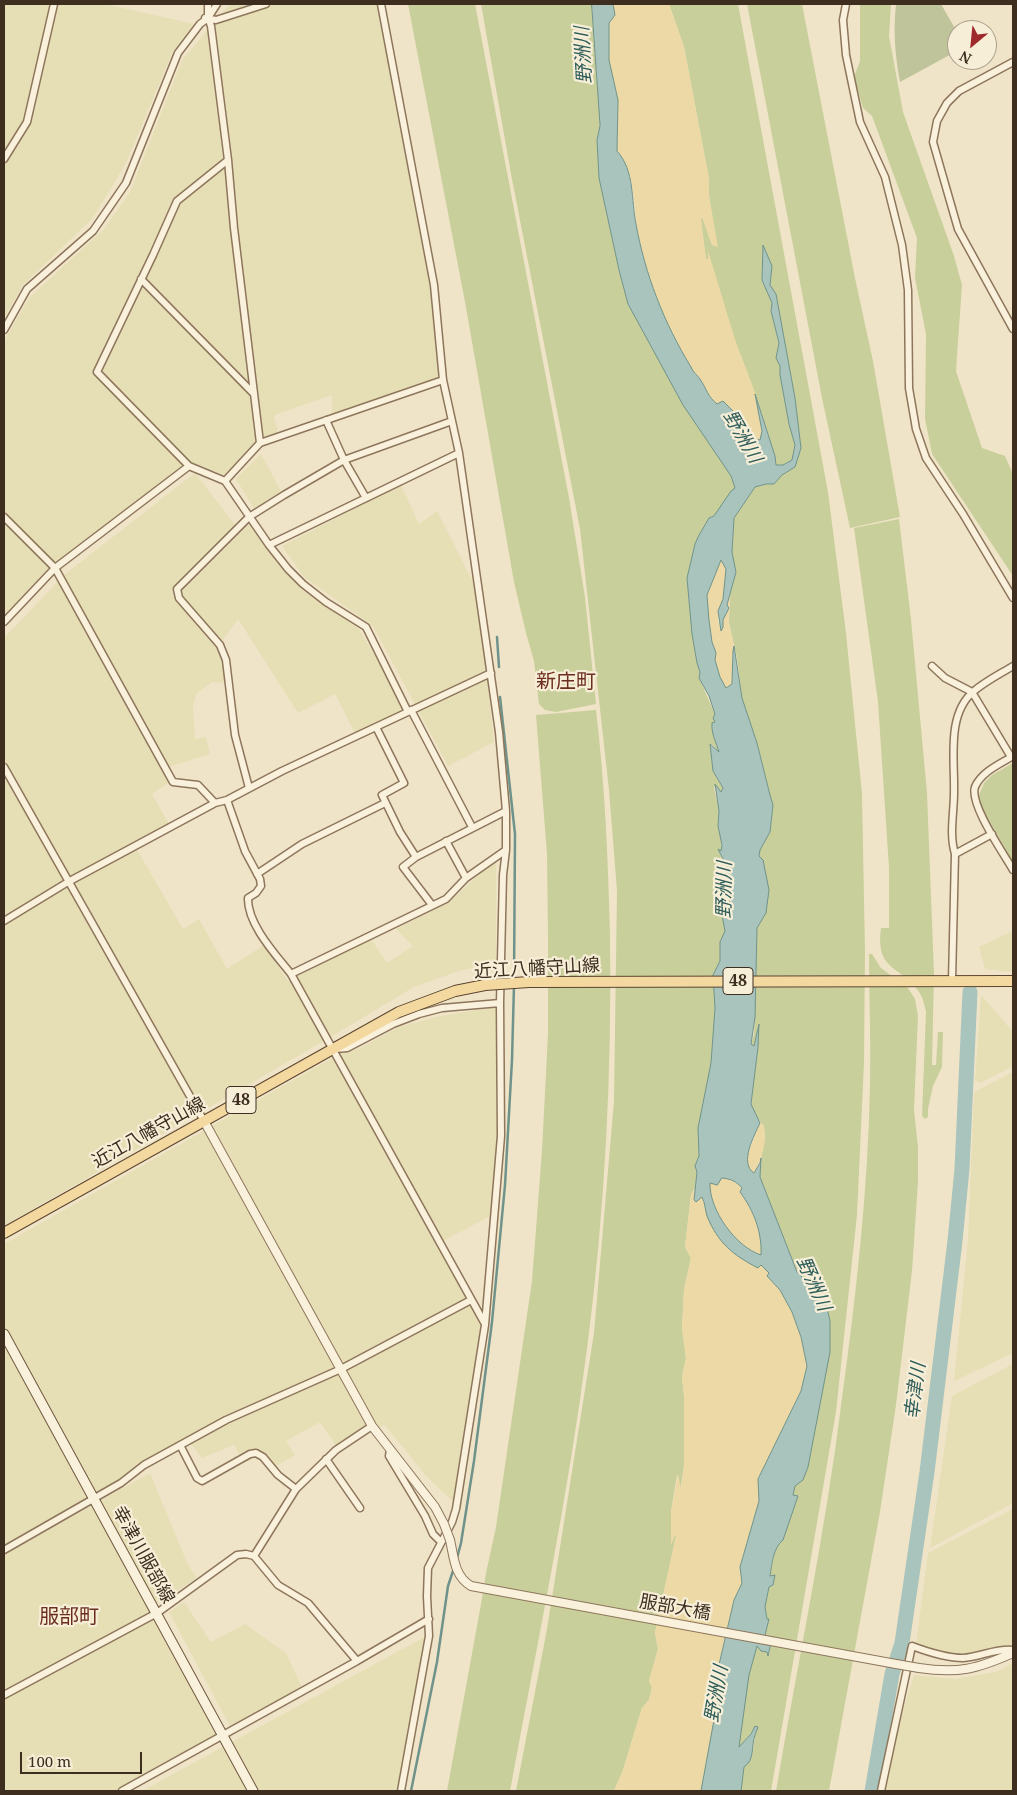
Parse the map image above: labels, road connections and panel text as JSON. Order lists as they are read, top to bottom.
{
  "streets": {
    "main road": ["近江八幡守山線", "48", "幸津川服部線"],
    "street": ["服部大橋"]
  },
  "districts": ["新庄町", "服部町"],
  "water": ["野洲川", "幸津川"],
  "scale_bar": "100 m",
  "north": "bottom left"
}
